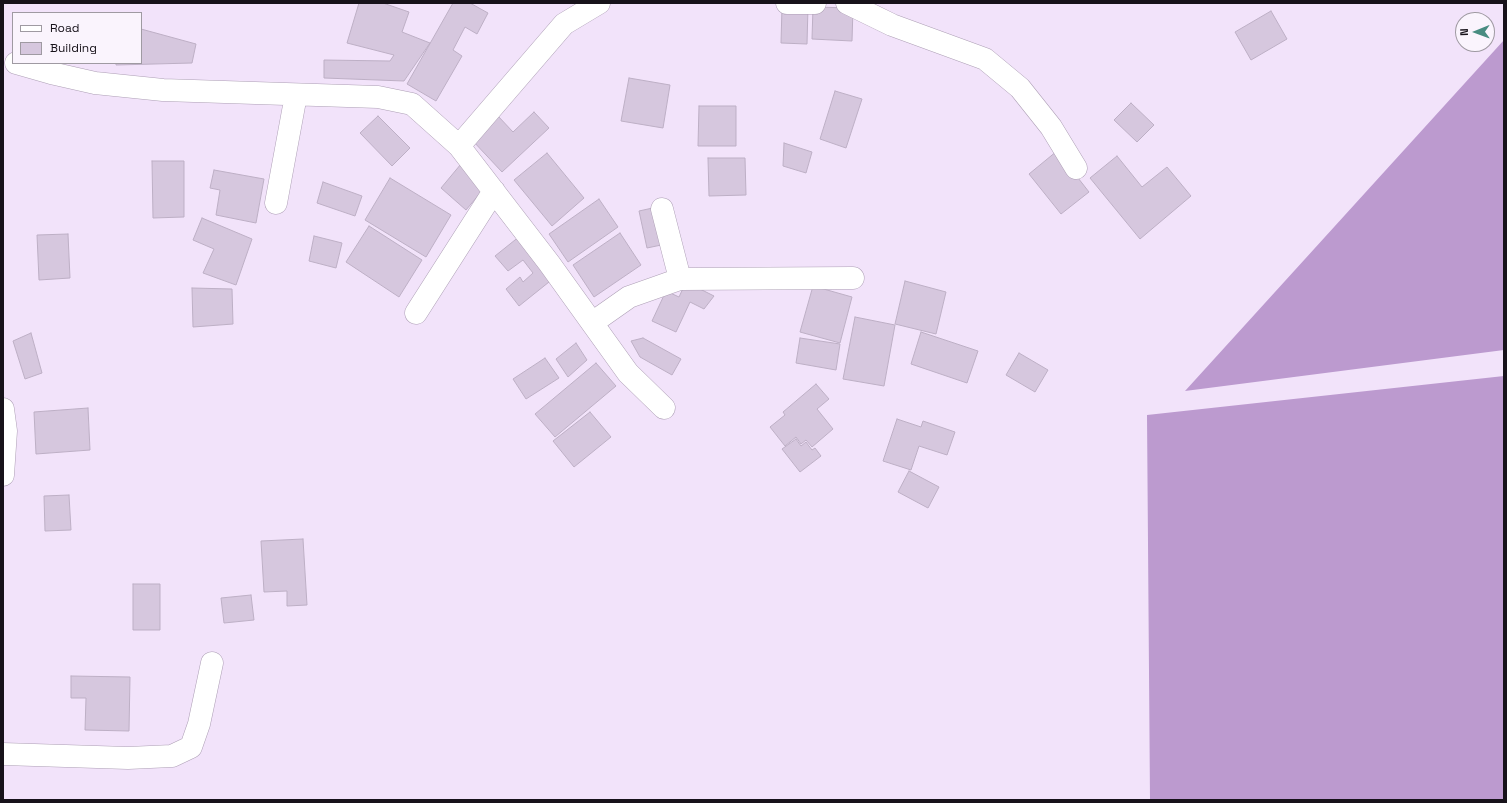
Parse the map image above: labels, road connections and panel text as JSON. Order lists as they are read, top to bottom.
{
  "legend": ["Road", "Building"],
  "north": "left"
}
